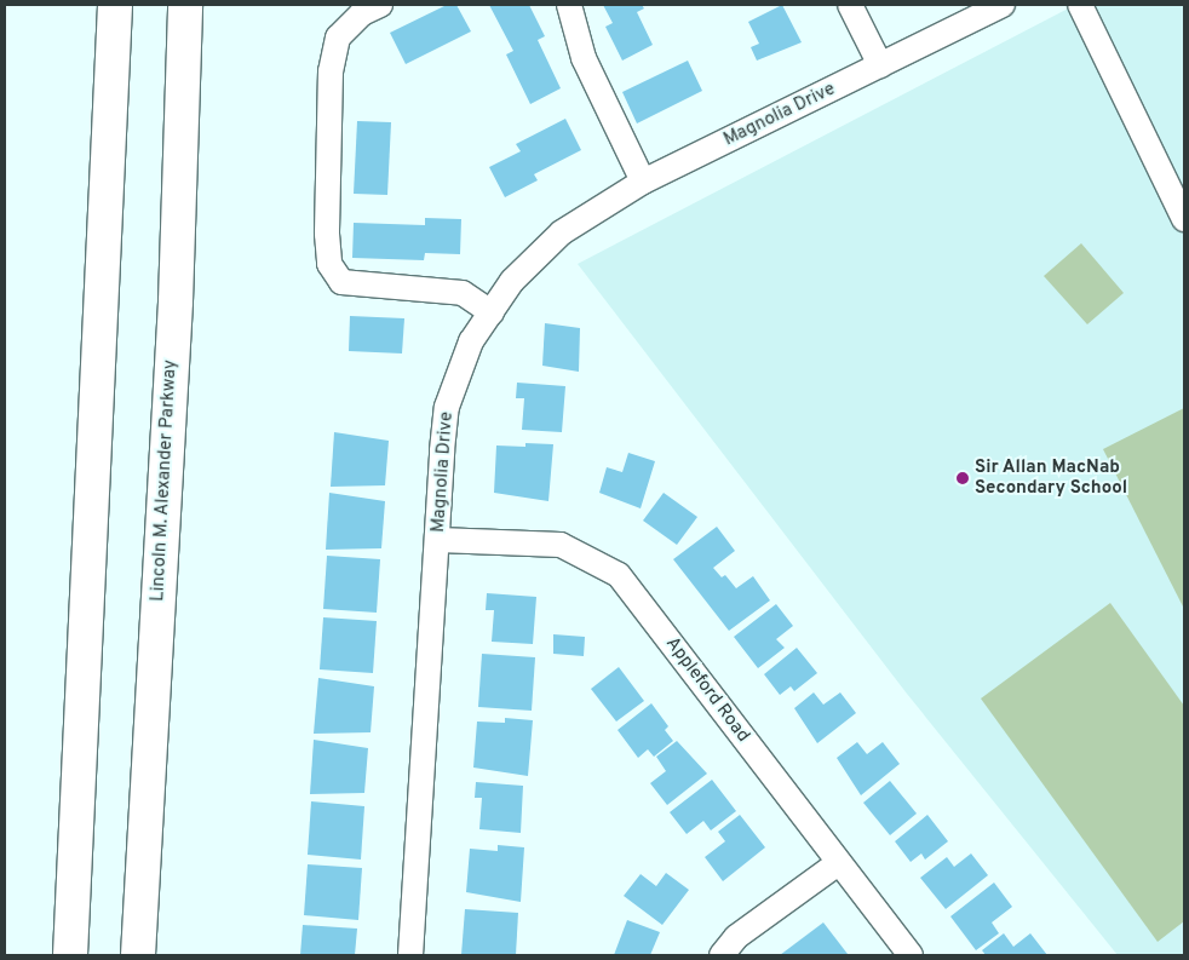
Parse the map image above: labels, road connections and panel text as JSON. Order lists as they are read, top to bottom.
{
  "streets": {
    "highway": ["Lincoln M. Alexander Parkway"],
    "street": ["Magnolia Drive", "Appleford Road"]
  },
  "crossings": [
    ["Magnolia Drive", "Appleford Road"]
  ],
  "places": ["Sir Allan MacNab Secondary School"]
}
